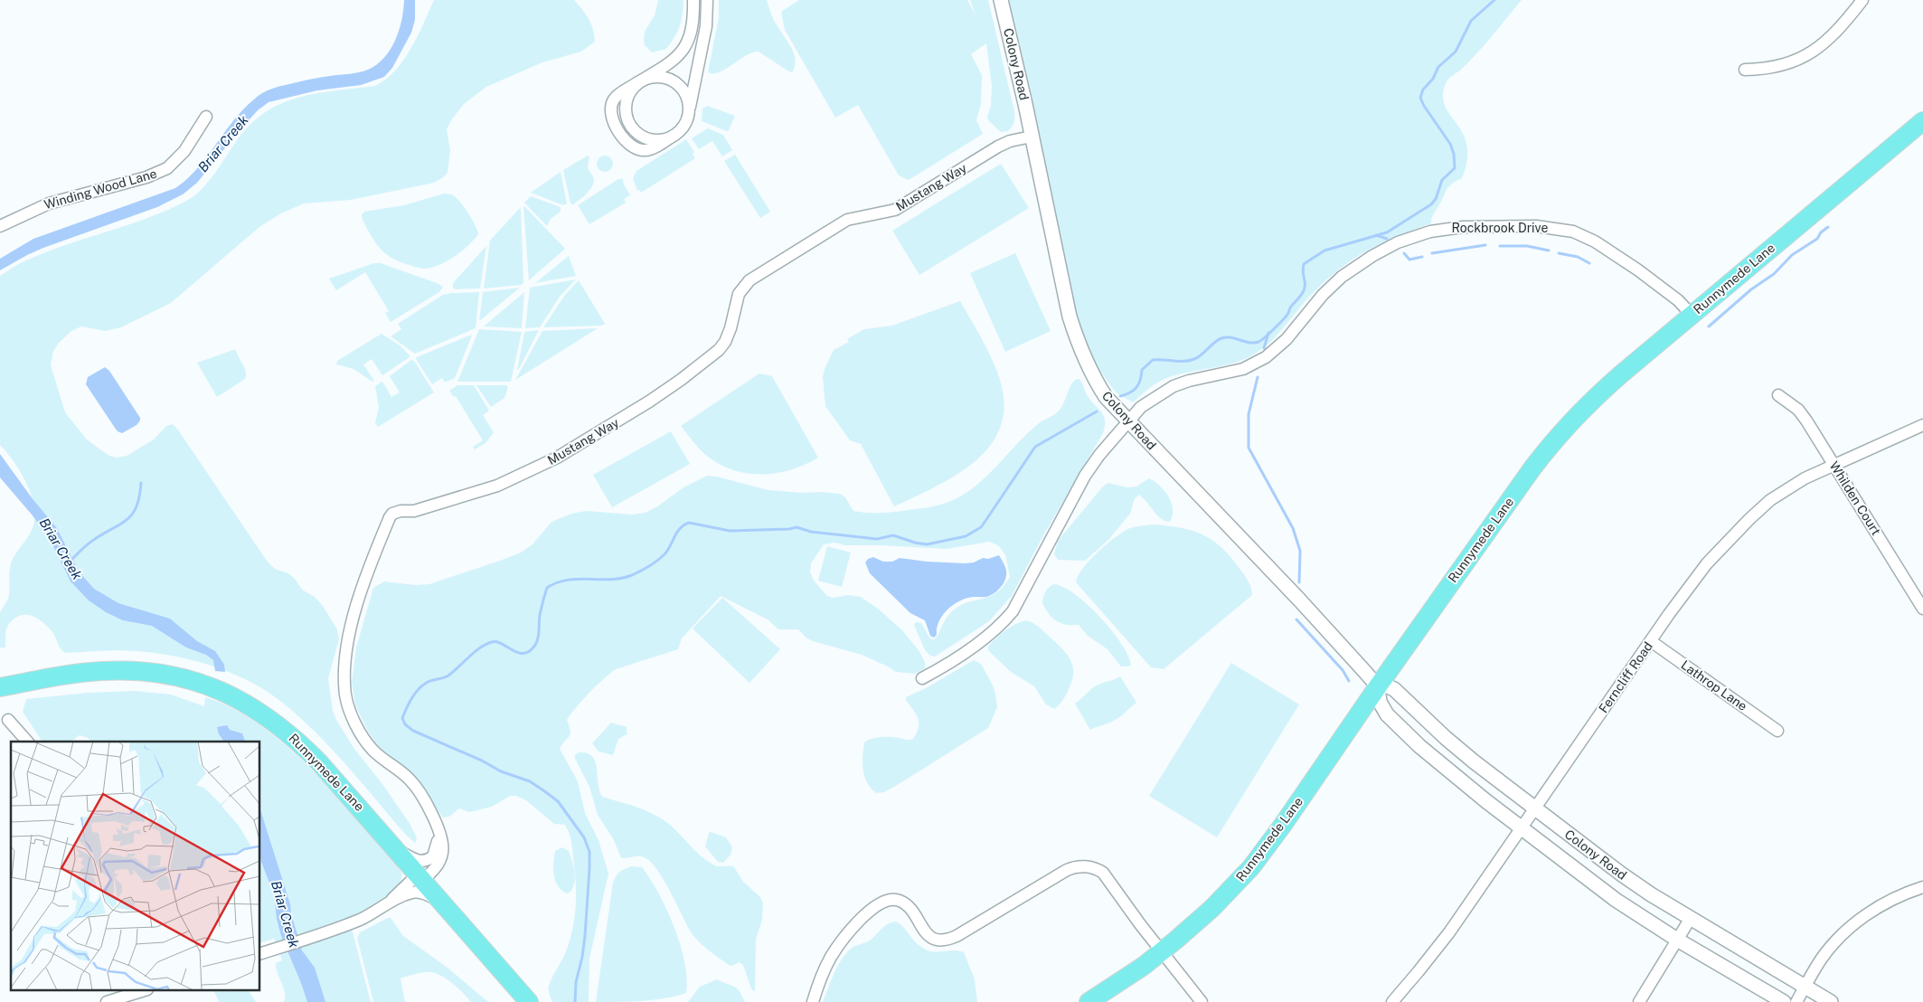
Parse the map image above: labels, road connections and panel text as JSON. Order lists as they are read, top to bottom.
{
  "streets": {
    "main road": ["Runnymede Lane"],
    "street": [
      "Colony Road",
      "Mustang Way",
      "Winding Wood Lane",
      "Rockbrook Drive",
      "Whilden Court",
      "Ferncliff Road",
      "Lathrop Lane"
    ]
  },
  "crossings": [
    ["Colony Road", "Mustang Way"],
    ["Colony Road", "Rockbrook Drive"],
    ["Colony Road", "Runnymede Lane"],
    ["Colony Road", "Ferncliff Road"],
    ["Rockbrook Drive", "Runnymede Lane"],
    ["Whilden Court", "Ferncliff Road"],
    ["Ferncliff Road", "Lathrop Lane"]
  ],
  "water": ["Briar Creek"]
}
